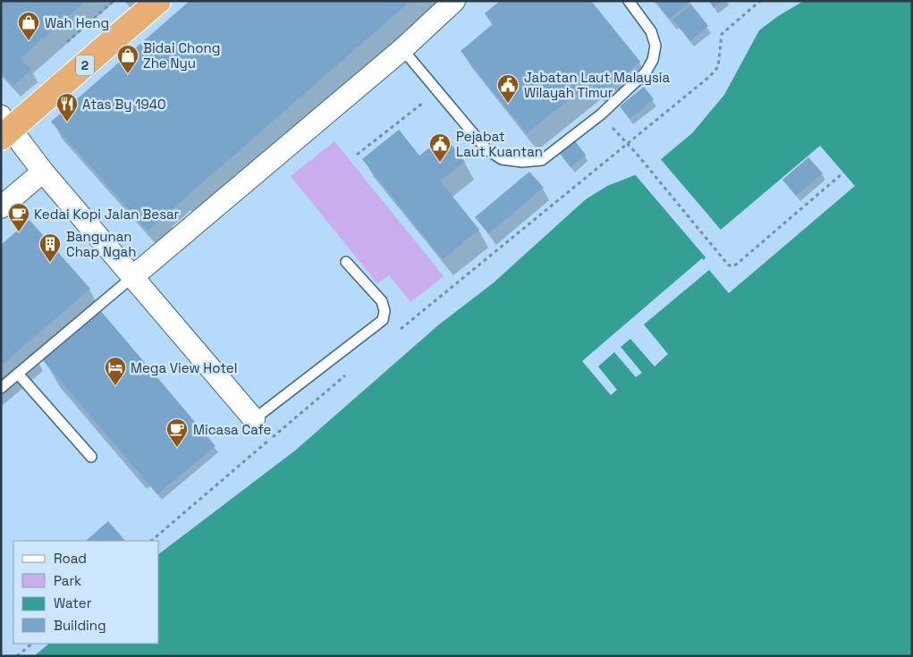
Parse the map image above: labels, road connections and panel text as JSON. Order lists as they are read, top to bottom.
{
  "streets": {
    "highway": ["2"]
  },
  "places": {
    "shop": ["Wah Heng", "Bidai Chong Zhe Nyu"],
    "public building": ["Jabatan Laut Malaysia Wilayah Timur", "Pejabat Laut Kuantan"],
    "restaurant": ["Atas By 1940"],
    "cafe": ["Kedai Kopi Jalan Besar", "Micasa Cafe"],
    "building": ["Bangunan Chap Ngah"],
    "hotel": ["Mega View Hotel"]
  },
  "legend": [
    "Road",
    "Park",
    "Water",
    "Building"
  ]
}
